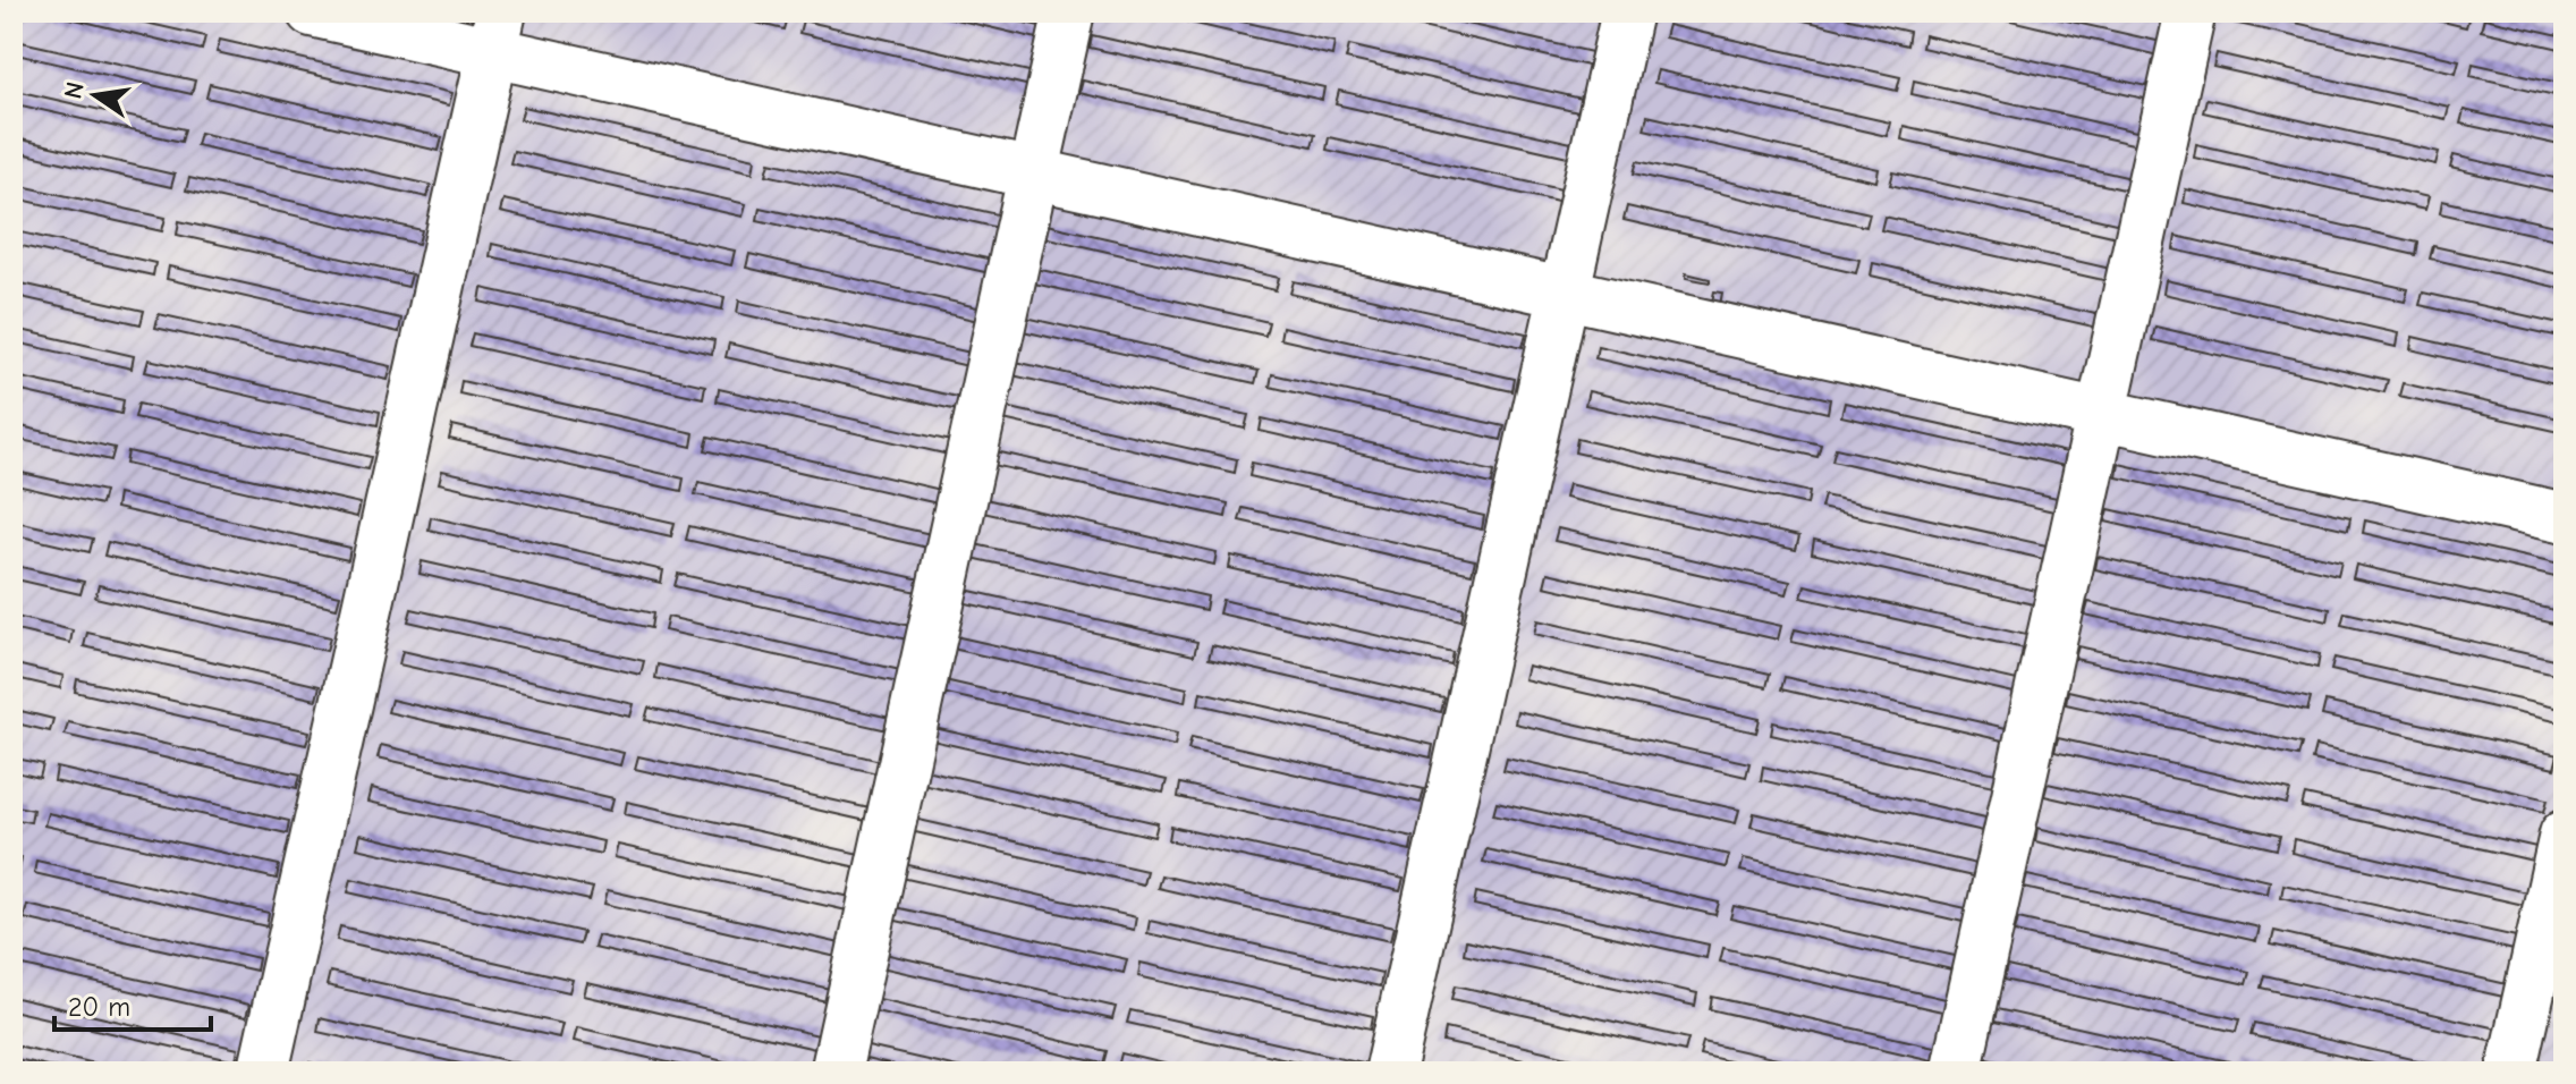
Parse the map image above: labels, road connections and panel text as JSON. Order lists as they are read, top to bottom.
{
  "scale_bar": "20 m",
  "north": "left"
}
